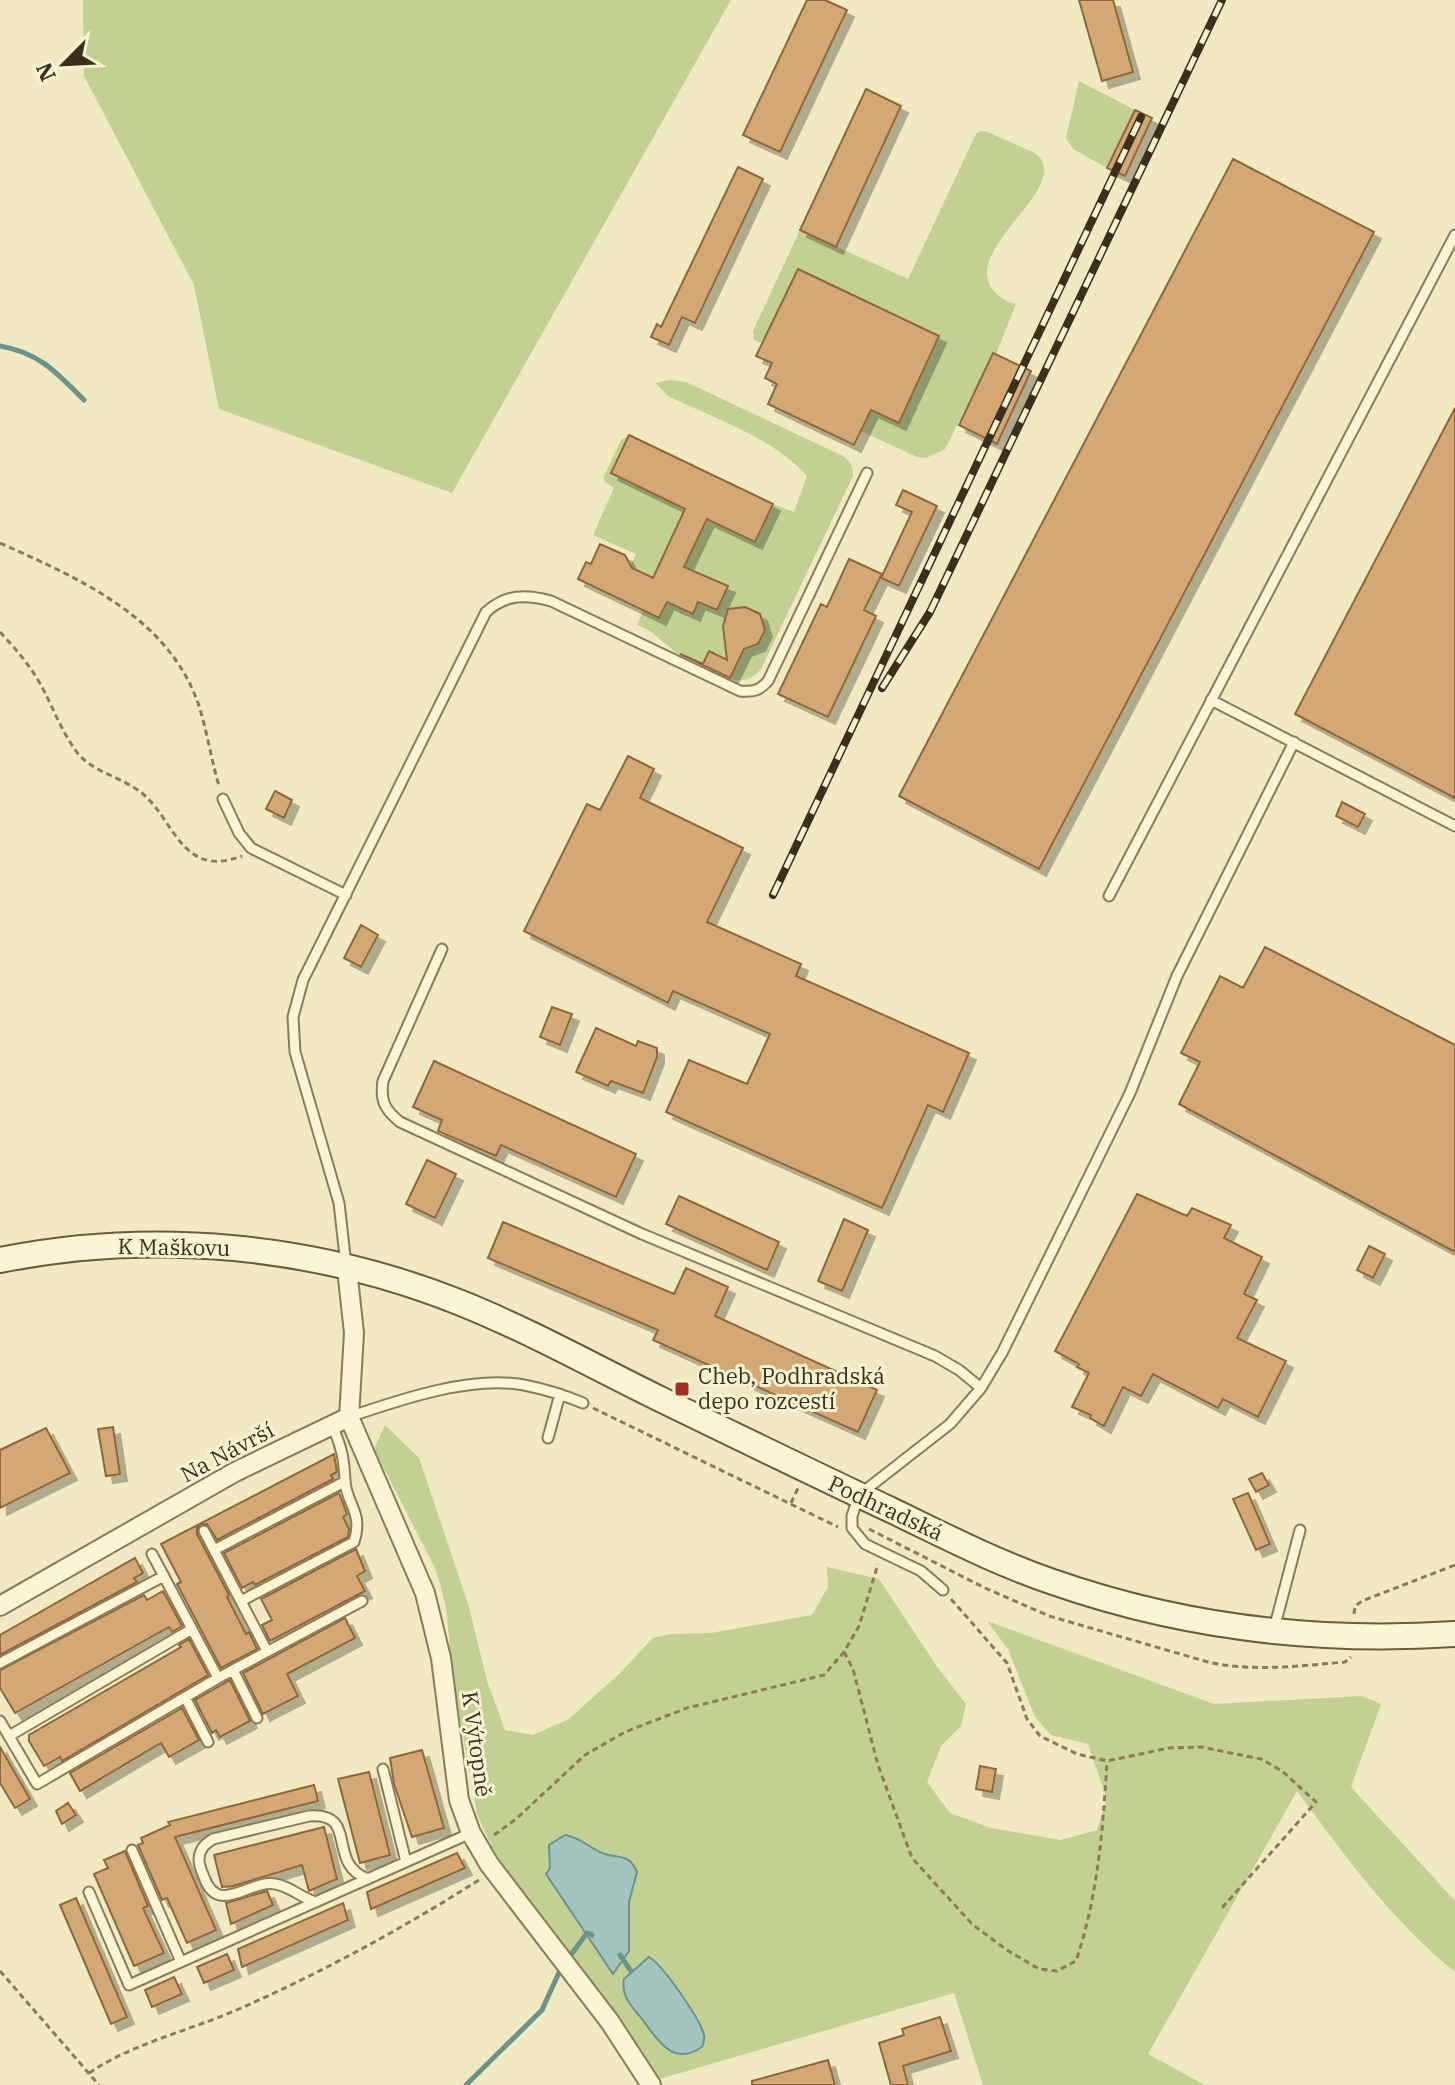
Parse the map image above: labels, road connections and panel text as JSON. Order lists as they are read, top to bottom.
{
  "streets": {
    "main road": ["K Maškovu", "Podhradská"],
    "street": ["Na Návrší", "K Výtopně"]
  },
  "crossings": [
    ["K Maškovu", "Podhradská"],
    ["Na Návrší", "K Výtopně"]
  ],
  "places": {
    "transit": ["Cheb, Podhradská depo rozcestí"]
  },
  "north": "bottom left"
}
